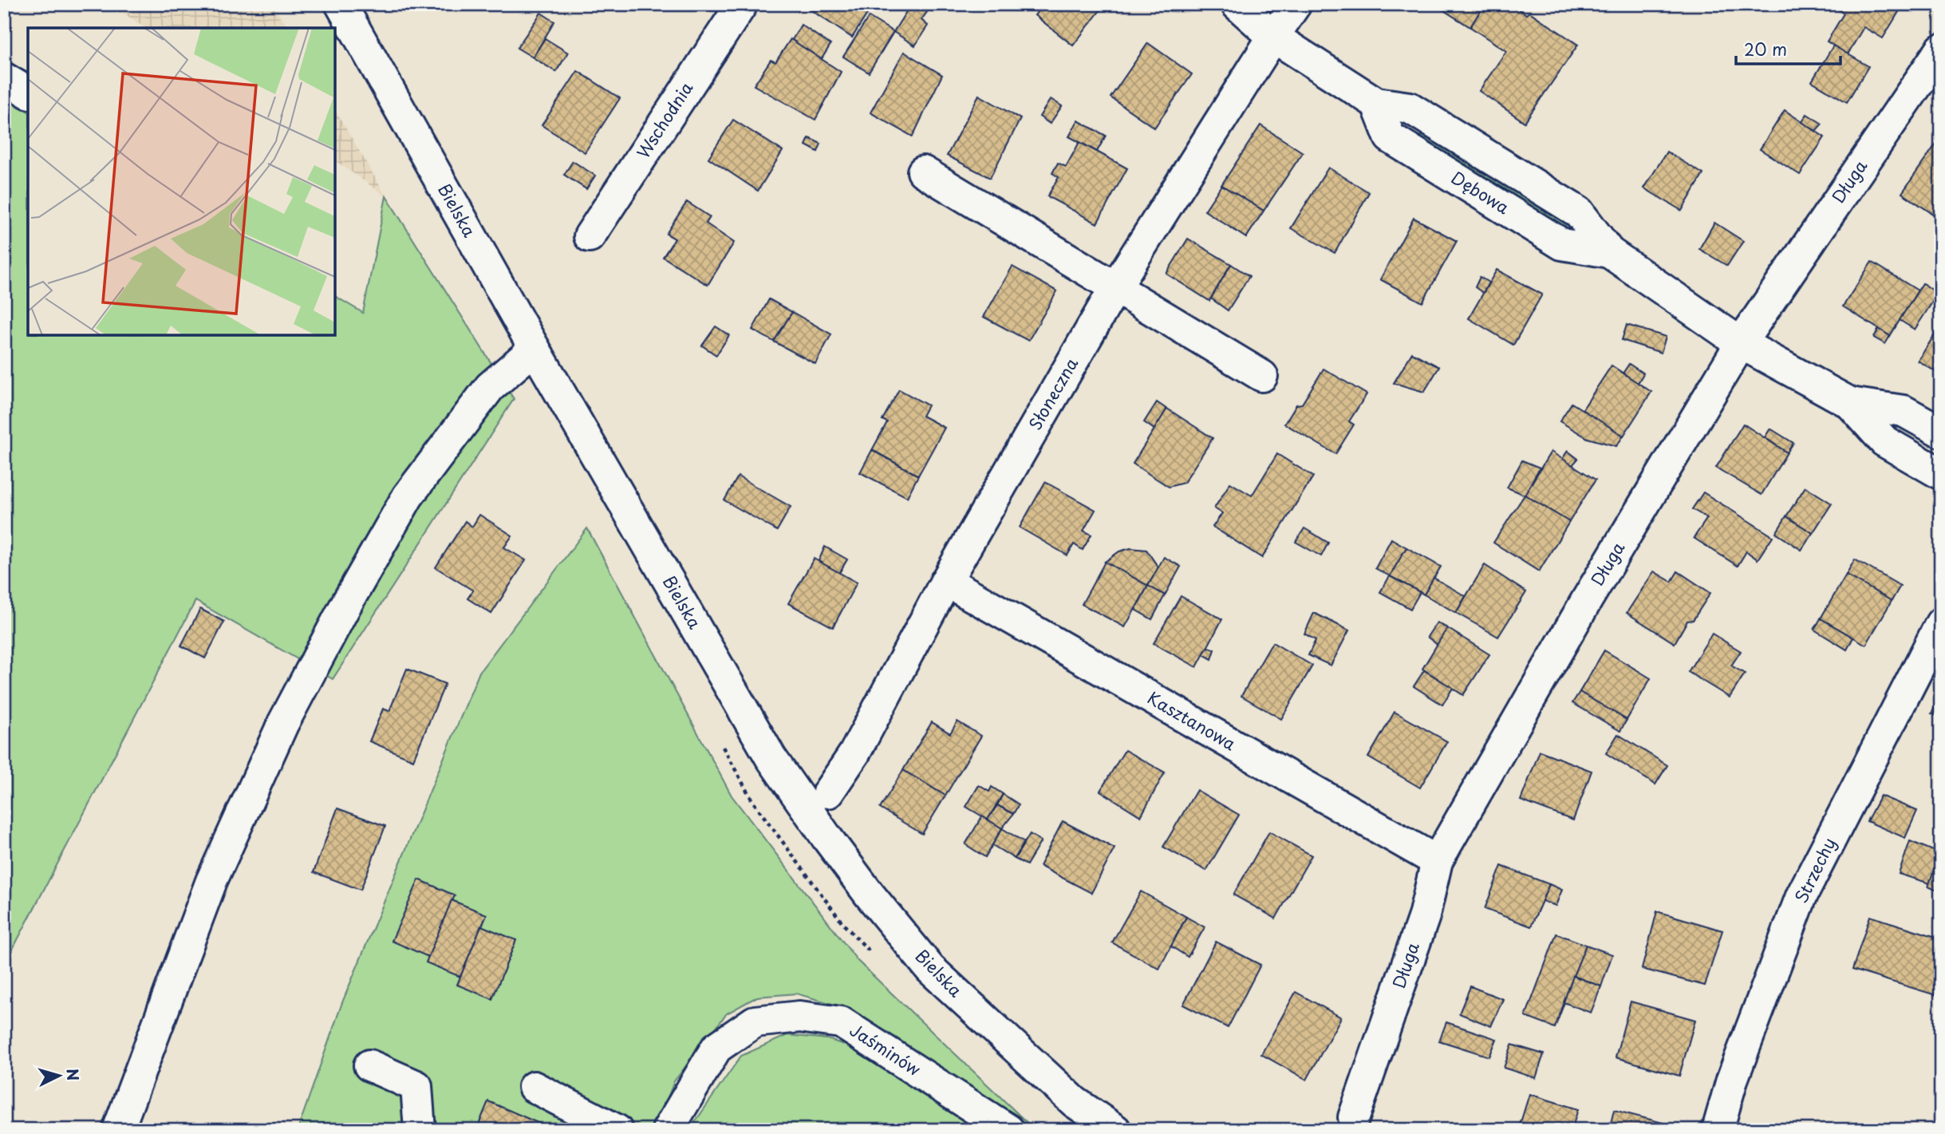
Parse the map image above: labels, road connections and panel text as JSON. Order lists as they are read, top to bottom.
{
  "streets": {
    "street": [
      "Wschodnia",
      "Długa",
      "Bielska",
      "Słoneczna",
      "Kasztanowa",
      "Strzechy",
      "Jaśminów"
    ]
  },
  "crossings": [
    ["Długa", "Kasztanowa"],
    ["Słoneczna", "Kasztanowa"]
  ],
  "scale_bar": "20 m",
  "north": "right"
}
